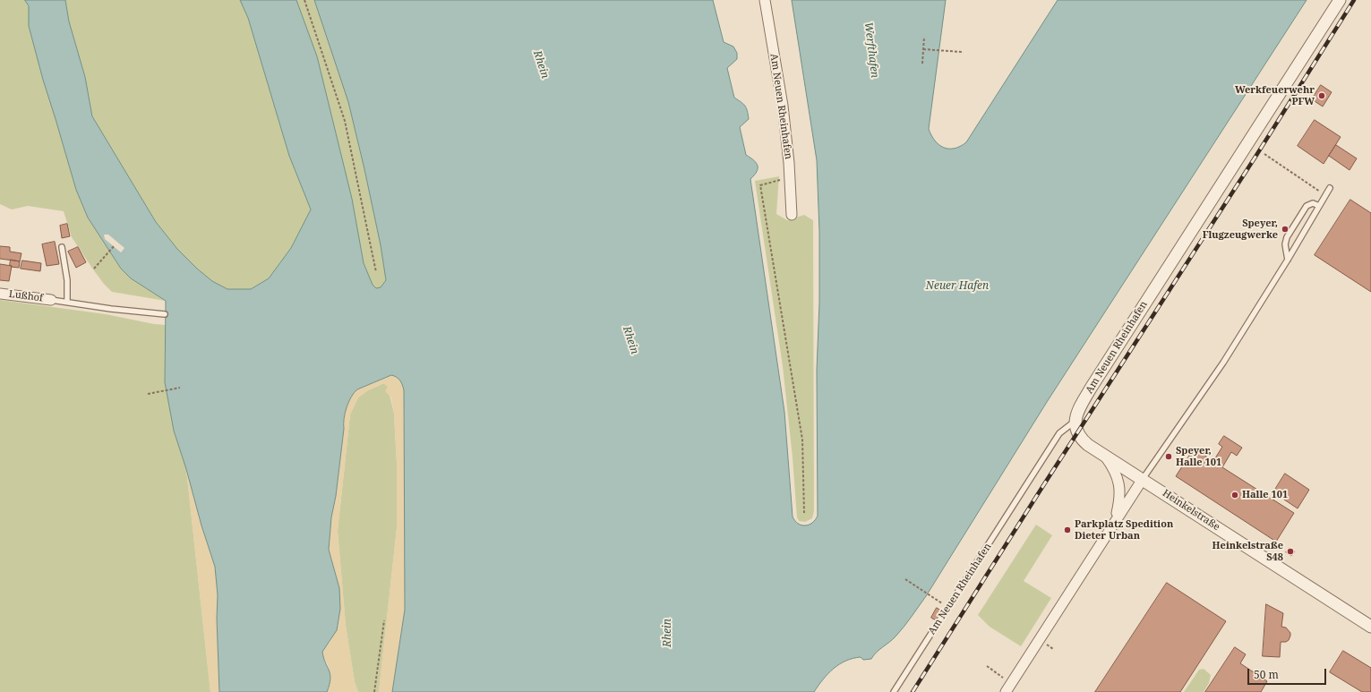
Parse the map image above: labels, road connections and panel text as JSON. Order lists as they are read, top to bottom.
{
  "streets": {
    "street": ["Am Neuen Rheinhafen", "Lußhof", "Heinkelstraße"]
  },
  "crossings": [
    ["Am Neuen Rheinhafen", "Heinkelstraße"]
  ],
  "water": ["Werfthafen", "Rhein", "Neuer Hafen"],
  "places": [
    "Werkfeuerwehr PFW",
    "Speyer, Flugzeugwerke",
    "Speyer, Halle 101",
    "Halle 101",
    "Parkplatz Spedition Dieter Urban",
    "Heinkelstraße S48"
  ],
  "scale_bar": "50 m"
}
